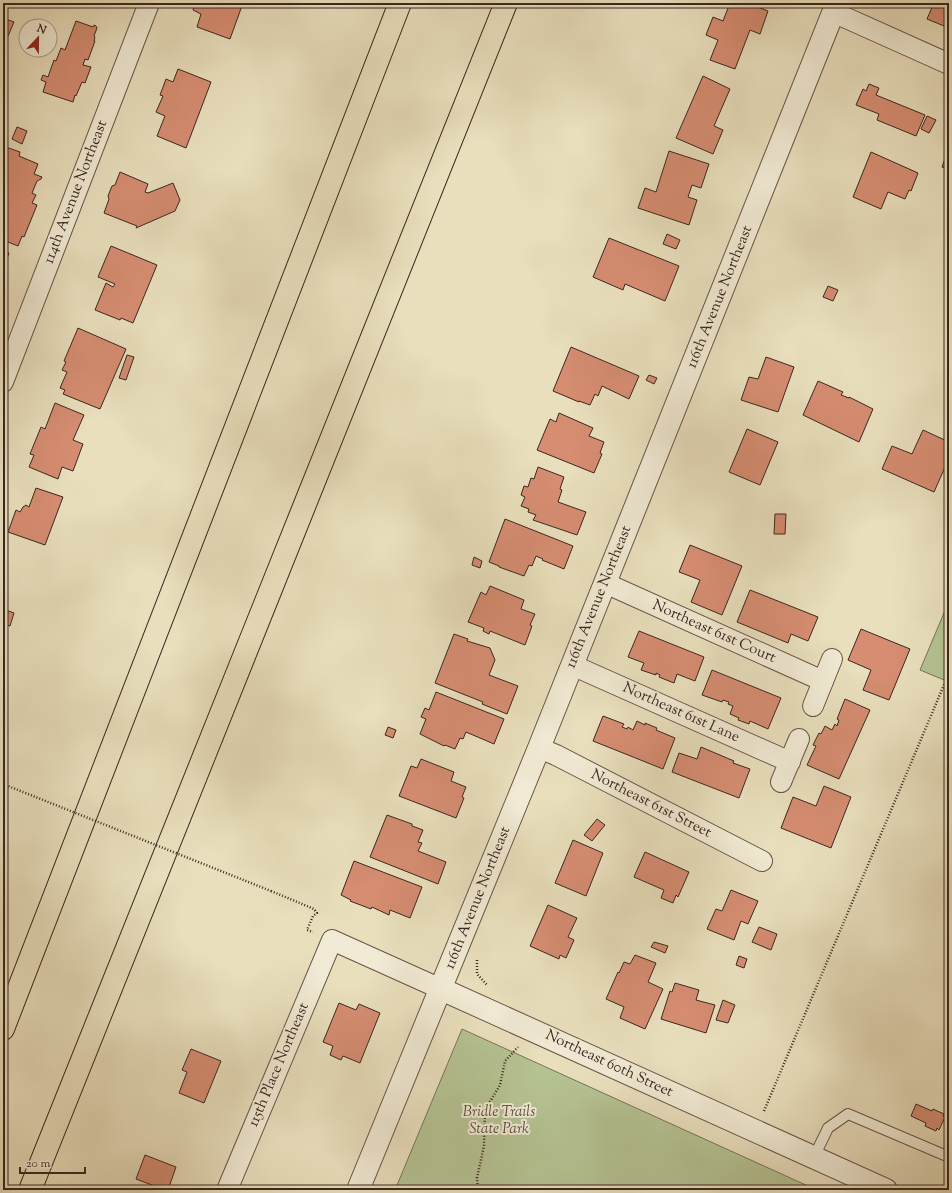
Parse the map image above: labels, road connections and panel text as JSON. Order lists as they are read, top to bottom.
{
  "streets": {
    "street": [
      "114th Avenue Northeast",
      "116th Avenue Northeast",
      "Northeast 61st Court",
      "Northeast 61st Lane",
      "Northeast 61st Street",
      "Northeast 60th Street",
      "115th Place Northeast"
    ]
  },
  "crossings": [
    ["116th Avenue Northeast", "Northeast 61st Court"],
    ["116th Avenue Northeast", "Northeast 61st Lane"],
    ["116th Avenue Northeast", "Northeast 61st Street"],
    ["116th Avenue Northeast", "Northeast 60th Street"],
    ["Northeast 60th Street", "115th Place Northeast"]
  ],
  "parks": ["Bridle Trails State Park"],
  "scale_bar": "20 m",
  "north": "top"
}
